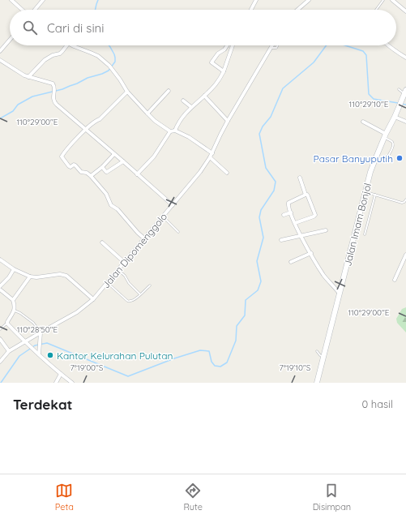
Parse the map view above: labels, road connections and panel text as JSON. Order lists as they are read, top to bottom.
{
  "streets": {
    "main road": ["Jalan Imam Bonjol"],
    "street": ["Jalan Dipomenggolo"]
  },
  "places": ["Pasar Banyuputih", "Kantor Kelurahan Pulutan"],
  "page": {
    "search": "Cari di sini",
    "heading": ["Terdekat", "0 hasil"],
    "nav": ["Peta", "Rute", "Disimpan"]
  },
  "coordinates": [
    "110°29'10\"E",
    "110°29'00\"E",
    "110°28'50\"E",
    "7°19'00\"S",
    "7°19'10\"S"
  ]
}
